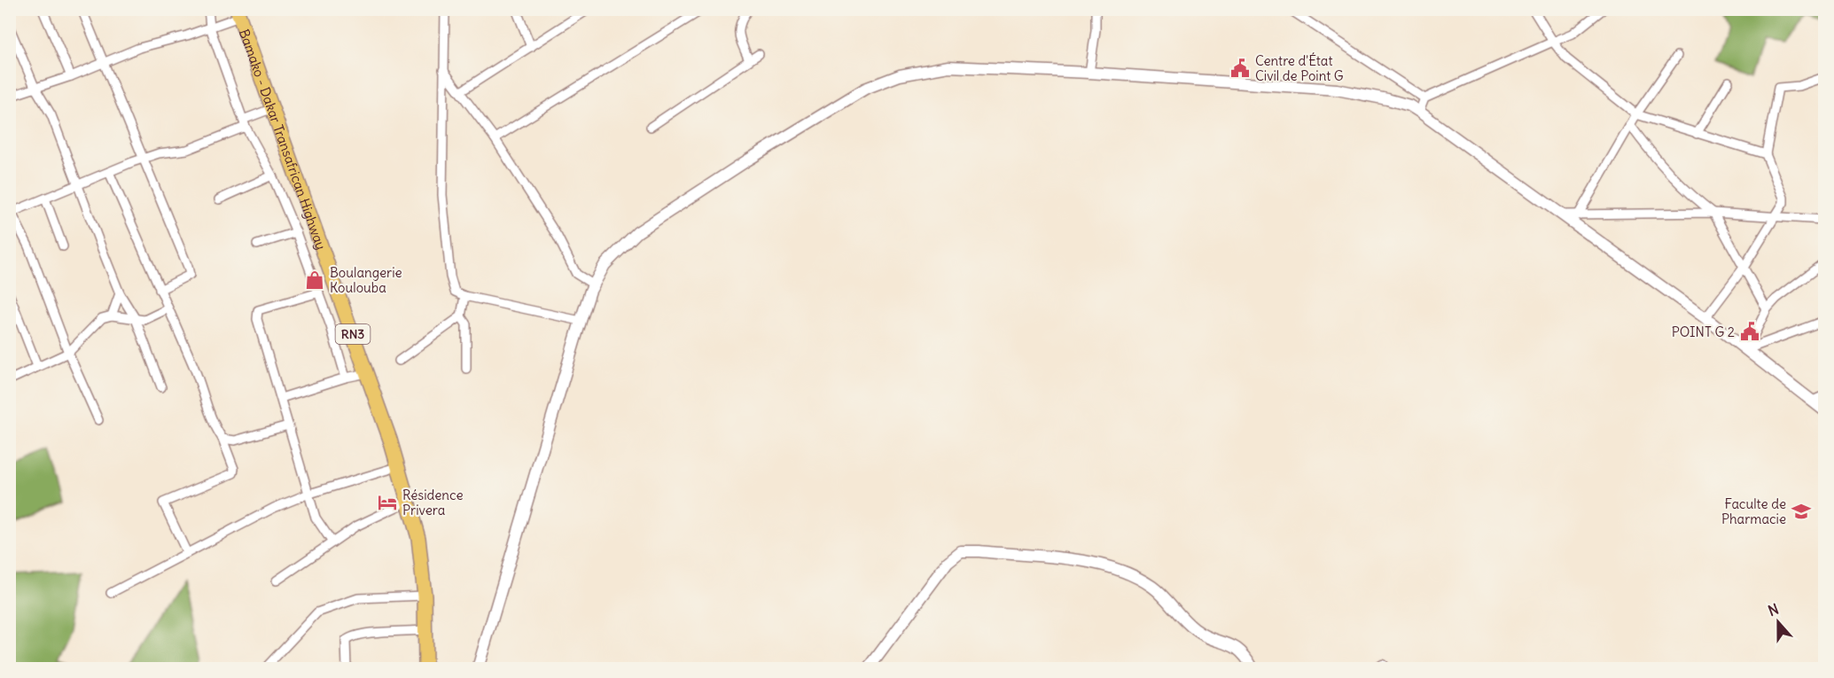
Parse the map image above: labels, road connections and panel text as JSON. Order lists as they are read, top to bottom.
{
  "streets": {
    "highway": ["Bamako - Dakar Transafrican Highway", "RN3"]
  },
  "places": {
    "public building": ["Centre d'État Civil de Point G", "POINT G 2"],
    "shop": ["Boulangerie Koulouba"],
    "hotel": ["Résidence Privera"],
    "school or university": ["Faculte de Pharmacie"]
  },
  "north": "top"
}
